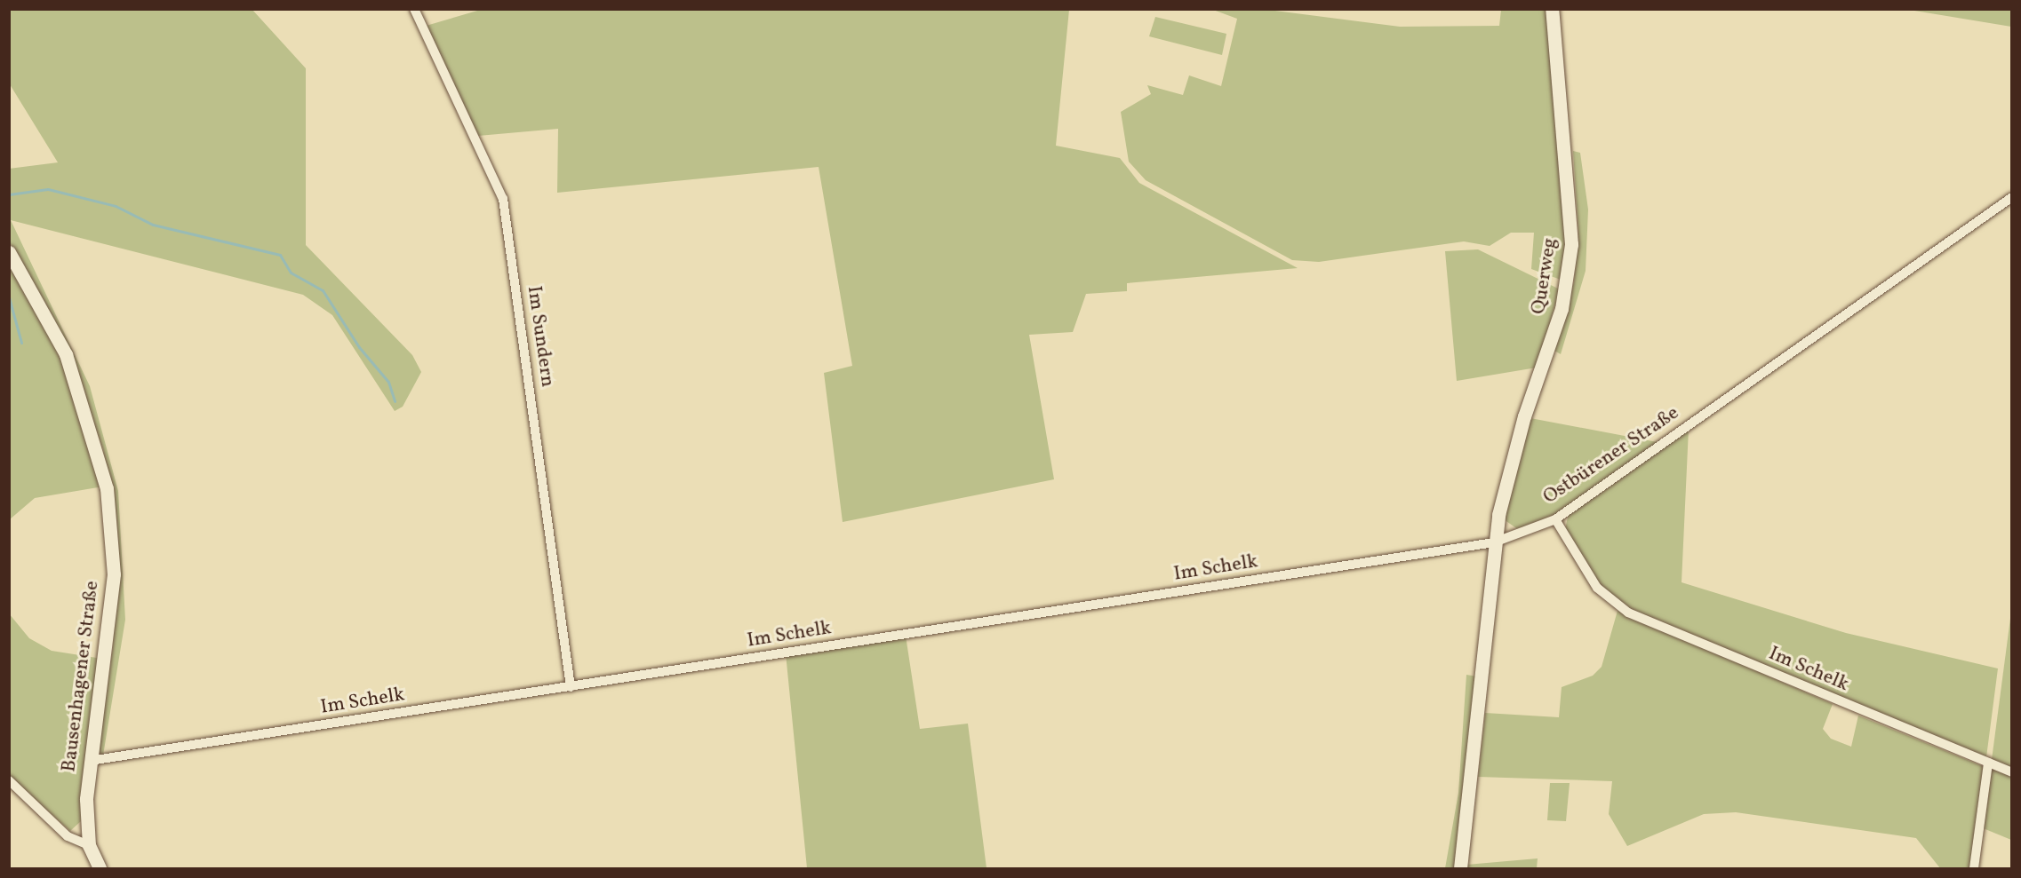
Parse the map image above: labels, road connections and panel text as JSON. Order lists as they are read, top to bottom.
{
  "streets": {
    "street": [
      "Querweg",
      "Im Sundern",
      "Ostbürener Straße",
      "Im Schelk",
      "Bausenhagener Straße"
    ]
  },
  "crossings": [
    ["Querweg", "Ostbürener Straße"],
    ["Querweg", "Im Schelk"],
    ["Im Sundern", "Im Schelk"],
    ["Ostbürener Straße", "Im Schelk"],
    ["Im Schelk", "Bausenhagener Straße"]
  ]
}
